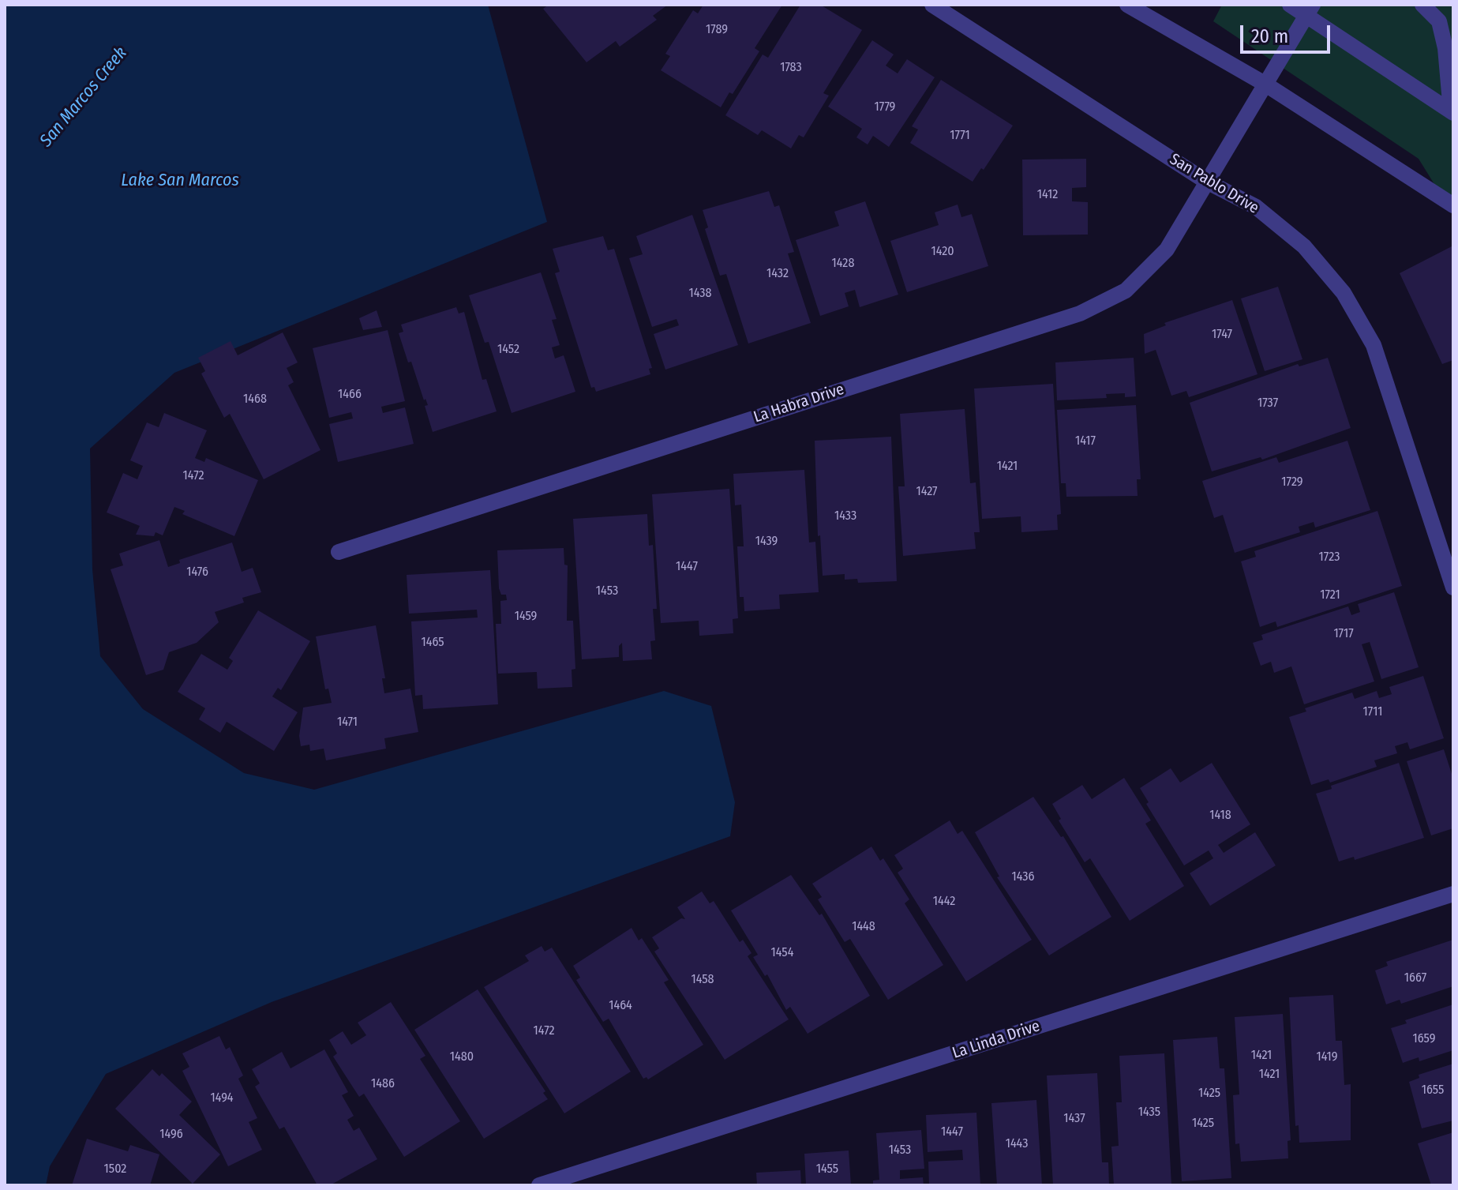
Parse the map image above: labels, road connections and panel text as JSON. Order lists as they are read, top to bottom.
{
  "streets": {
    "street": ["San Pablo Drive", "La Habra Drive", "La Linda Drive"]
  },
  "crossings": [
    ["San Pablo Drive", "La Habra Drive"]
  ],
  "water": ["San Marcos Creek", "Lake San Marcos"],
  "house_numbers": [
    "1789",
    "1783",
    "1779",
    "1771",
    "1412",
    "1420",
    "1428",
    "1432",
    "1438",
    "1747",
    "1452",
    "1466",
    "1468",
    "1737",
    "1417",
    "1421",
    "1472",
    "1729",
    "1427",
    "1433",
    "1439",
    "1723",
    "1447",
    "1476",
    "1453",
    "1721",
    "1459",
    "1717",
    "1465",
    "1711",
    "1471",
    "1418",
    "1436",
    "1442",
    "1448",
    "1454",
    "1667",
    "1458",
    "1464",
    "1472",
    "1659",
    "1421",
    "1480",
    "1419",
    "1421",
    "1486",
    "1655",
    "1425",
    "1494",
    "1435",
    "1437",
    "1425",
    "1447",
    "1496",
    "1443",
    "1453",
    "1502",
    "1455"
  ],
  "scale_bar": "20 m"
}
